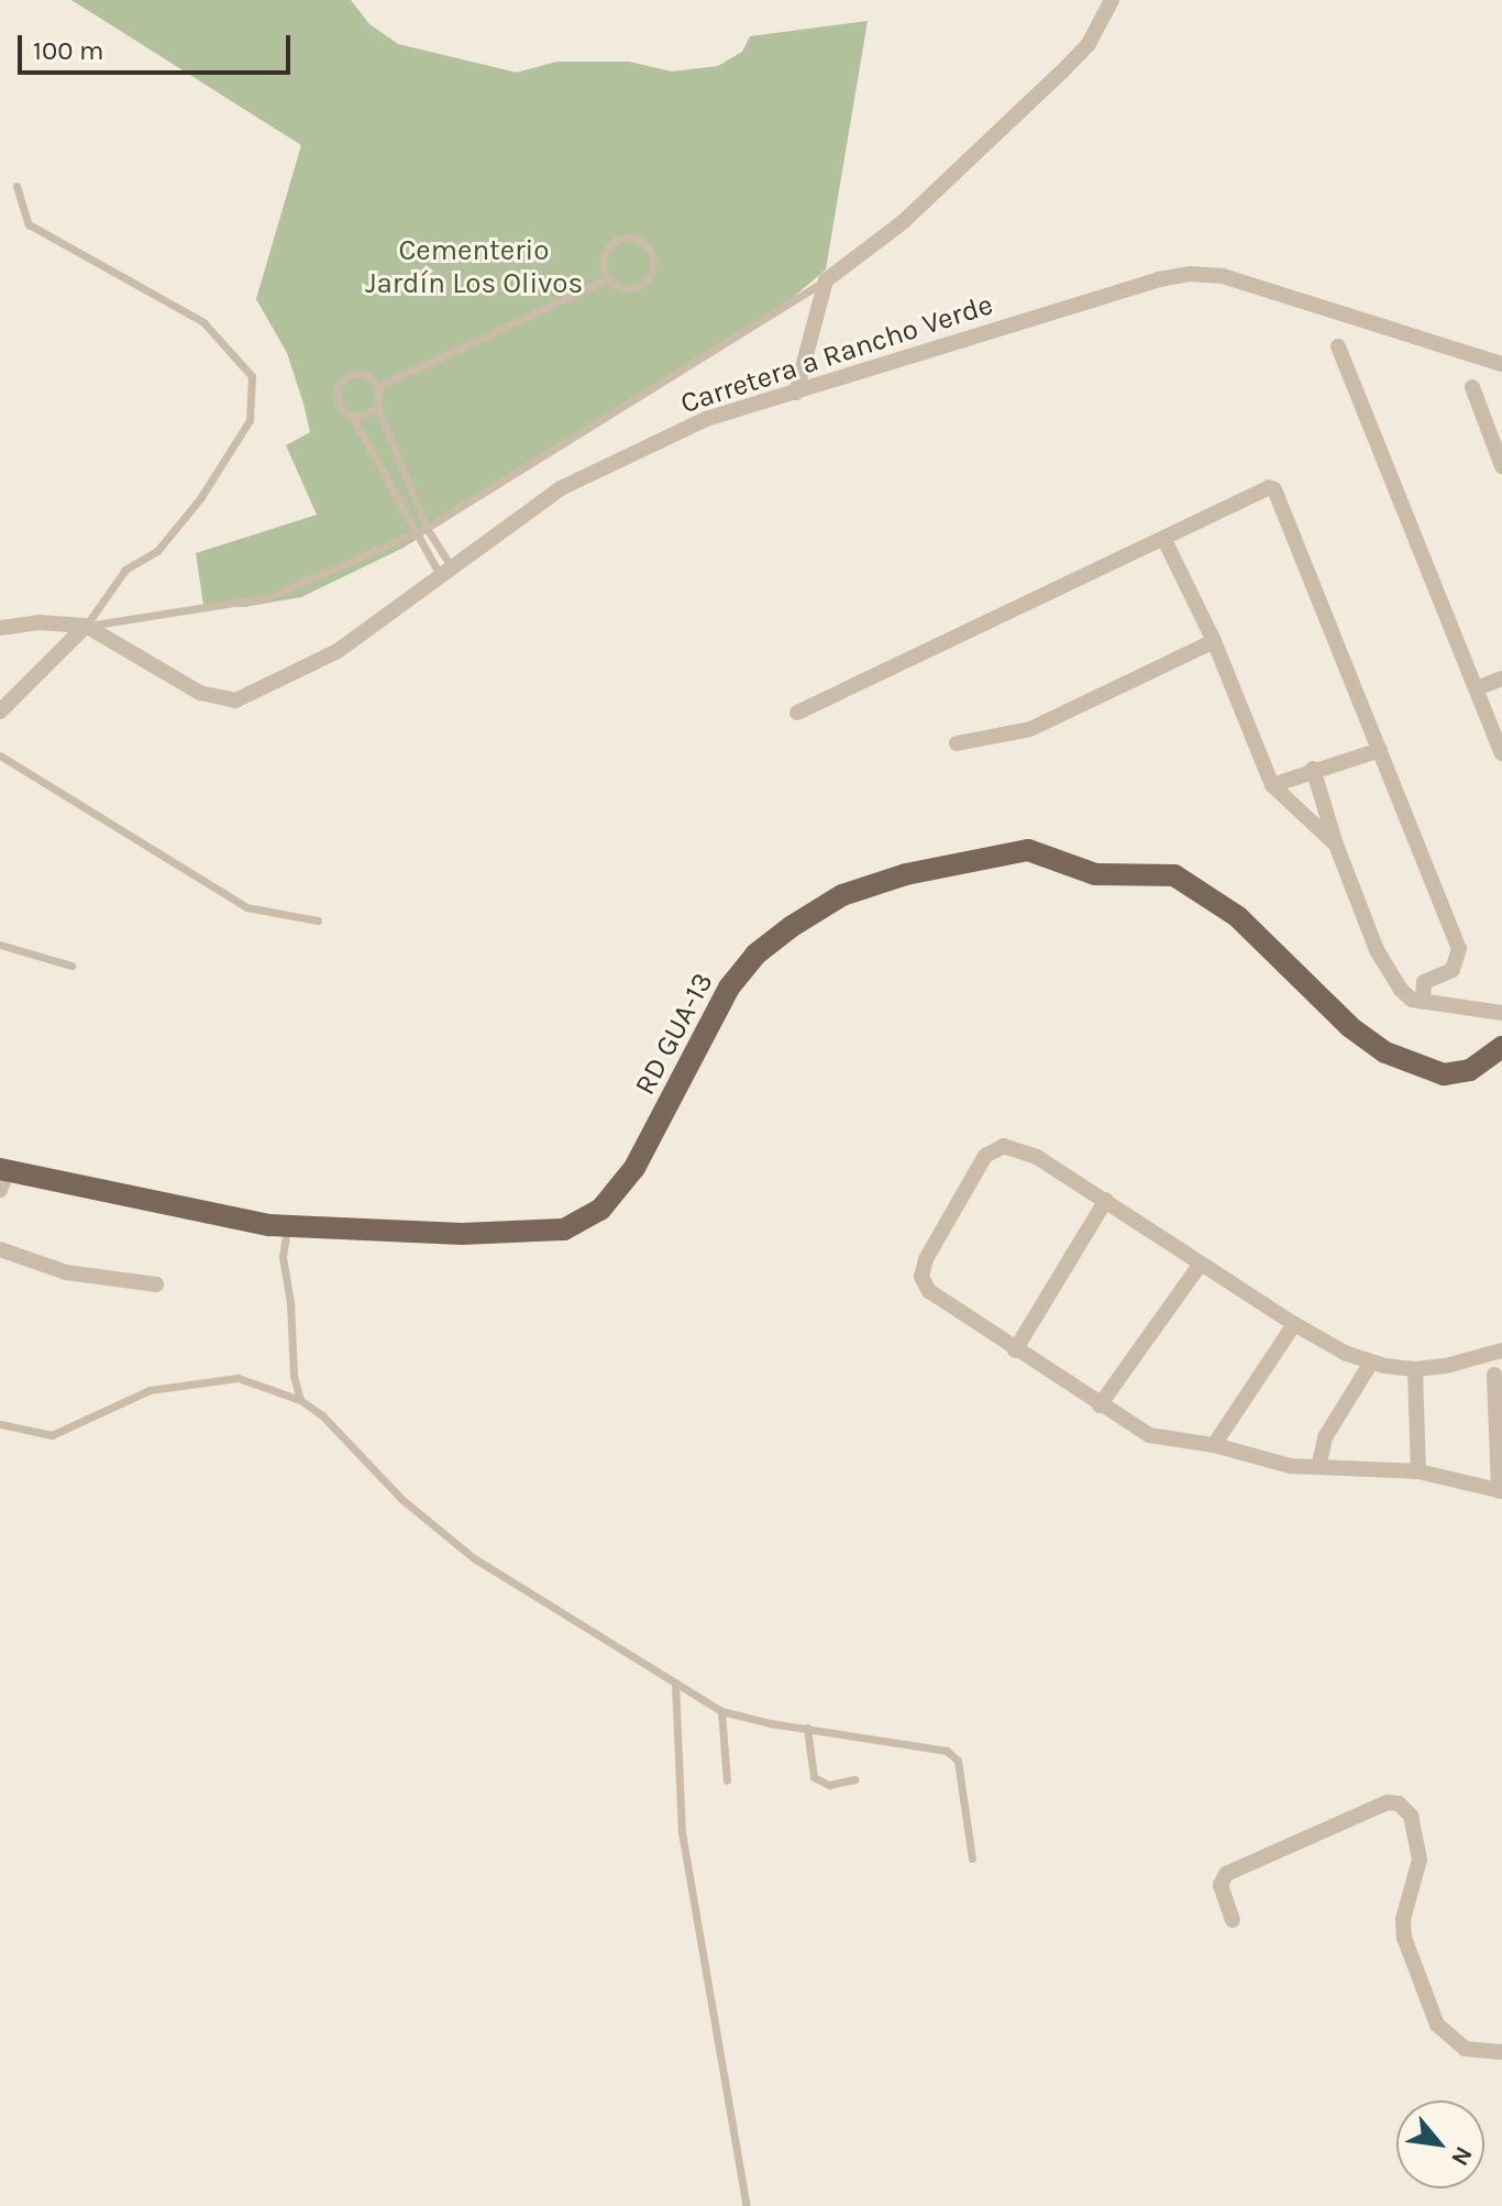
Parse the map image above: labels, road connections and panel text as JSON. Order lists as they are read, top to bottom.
{
  "streets": {
    "main road": ["RD GUA-13"],
    "street": ["Carretera a Rancho Verde"]
  },
  "parks": ["Cementerio Jardín Los Olivos"],
  "scale_bar": "100 m",
  "north": "bottom right"
}
